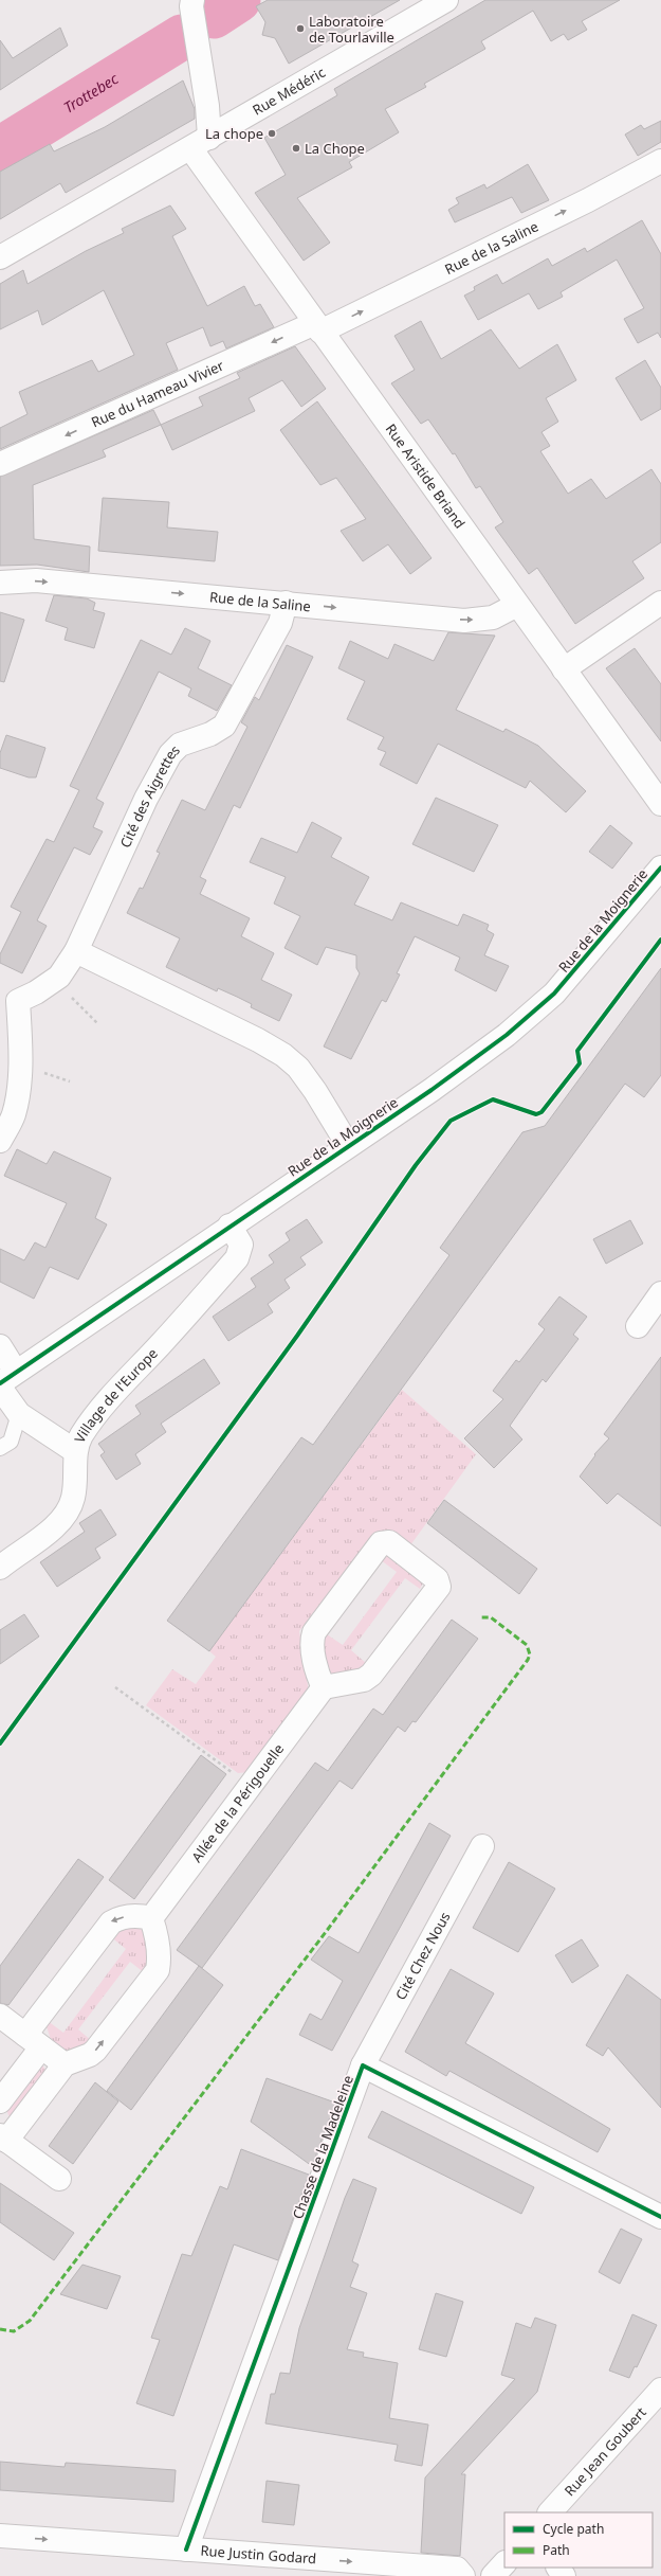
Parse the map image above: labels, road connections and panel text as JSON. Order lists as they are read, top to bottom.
{
  "streets": {
    "street": [
      "Rue Médéric",
      "Rue de la Saline",
      "Rue du Hameau Vivier",
      "Rue Aristide Briand",
      "Cité des Aigrettes",
      "Rue de la Moignerie",
      "Village de l'Europe",
      "Allée de la Périgouelle",
      "Cité Chez Nous",
      "Chasse de la Madeleine",
      "Rue Jean Goubert",
      "Rue Justin Godard"
    ]
  },
  "crossings": [
    ["Rue Médéric", "Rue Aristide Briand"],
    ["Rue de la Saline", "Rue du Hameau Vivier"],
    ["Rue de la Saline", "Rue Aristide Briand"],
    ["Rue de la Saline", "Cité des Aigrettes"],
    ["Rue du Hameau Vivier", "Rue Aristide Briand"],
    ["Rue de la Moignerie", "Village de l'Europe"],
    ["Cité Chez Nous", "Chasse de la Madeleine"],
    ["Chasse de la Madeleine", "Rue Justin Godard"]
  ],
  "one_way": ["Rue de la Saline", "Rue du Hameau Vivier", "Rue Justin Godard"],
  "water": ["Trottebec"],
  "places": ["Laboratoire de Tourlaville", "La chope", "La Chope"],
  "legend": ["Cycle path", "Path"]
}
